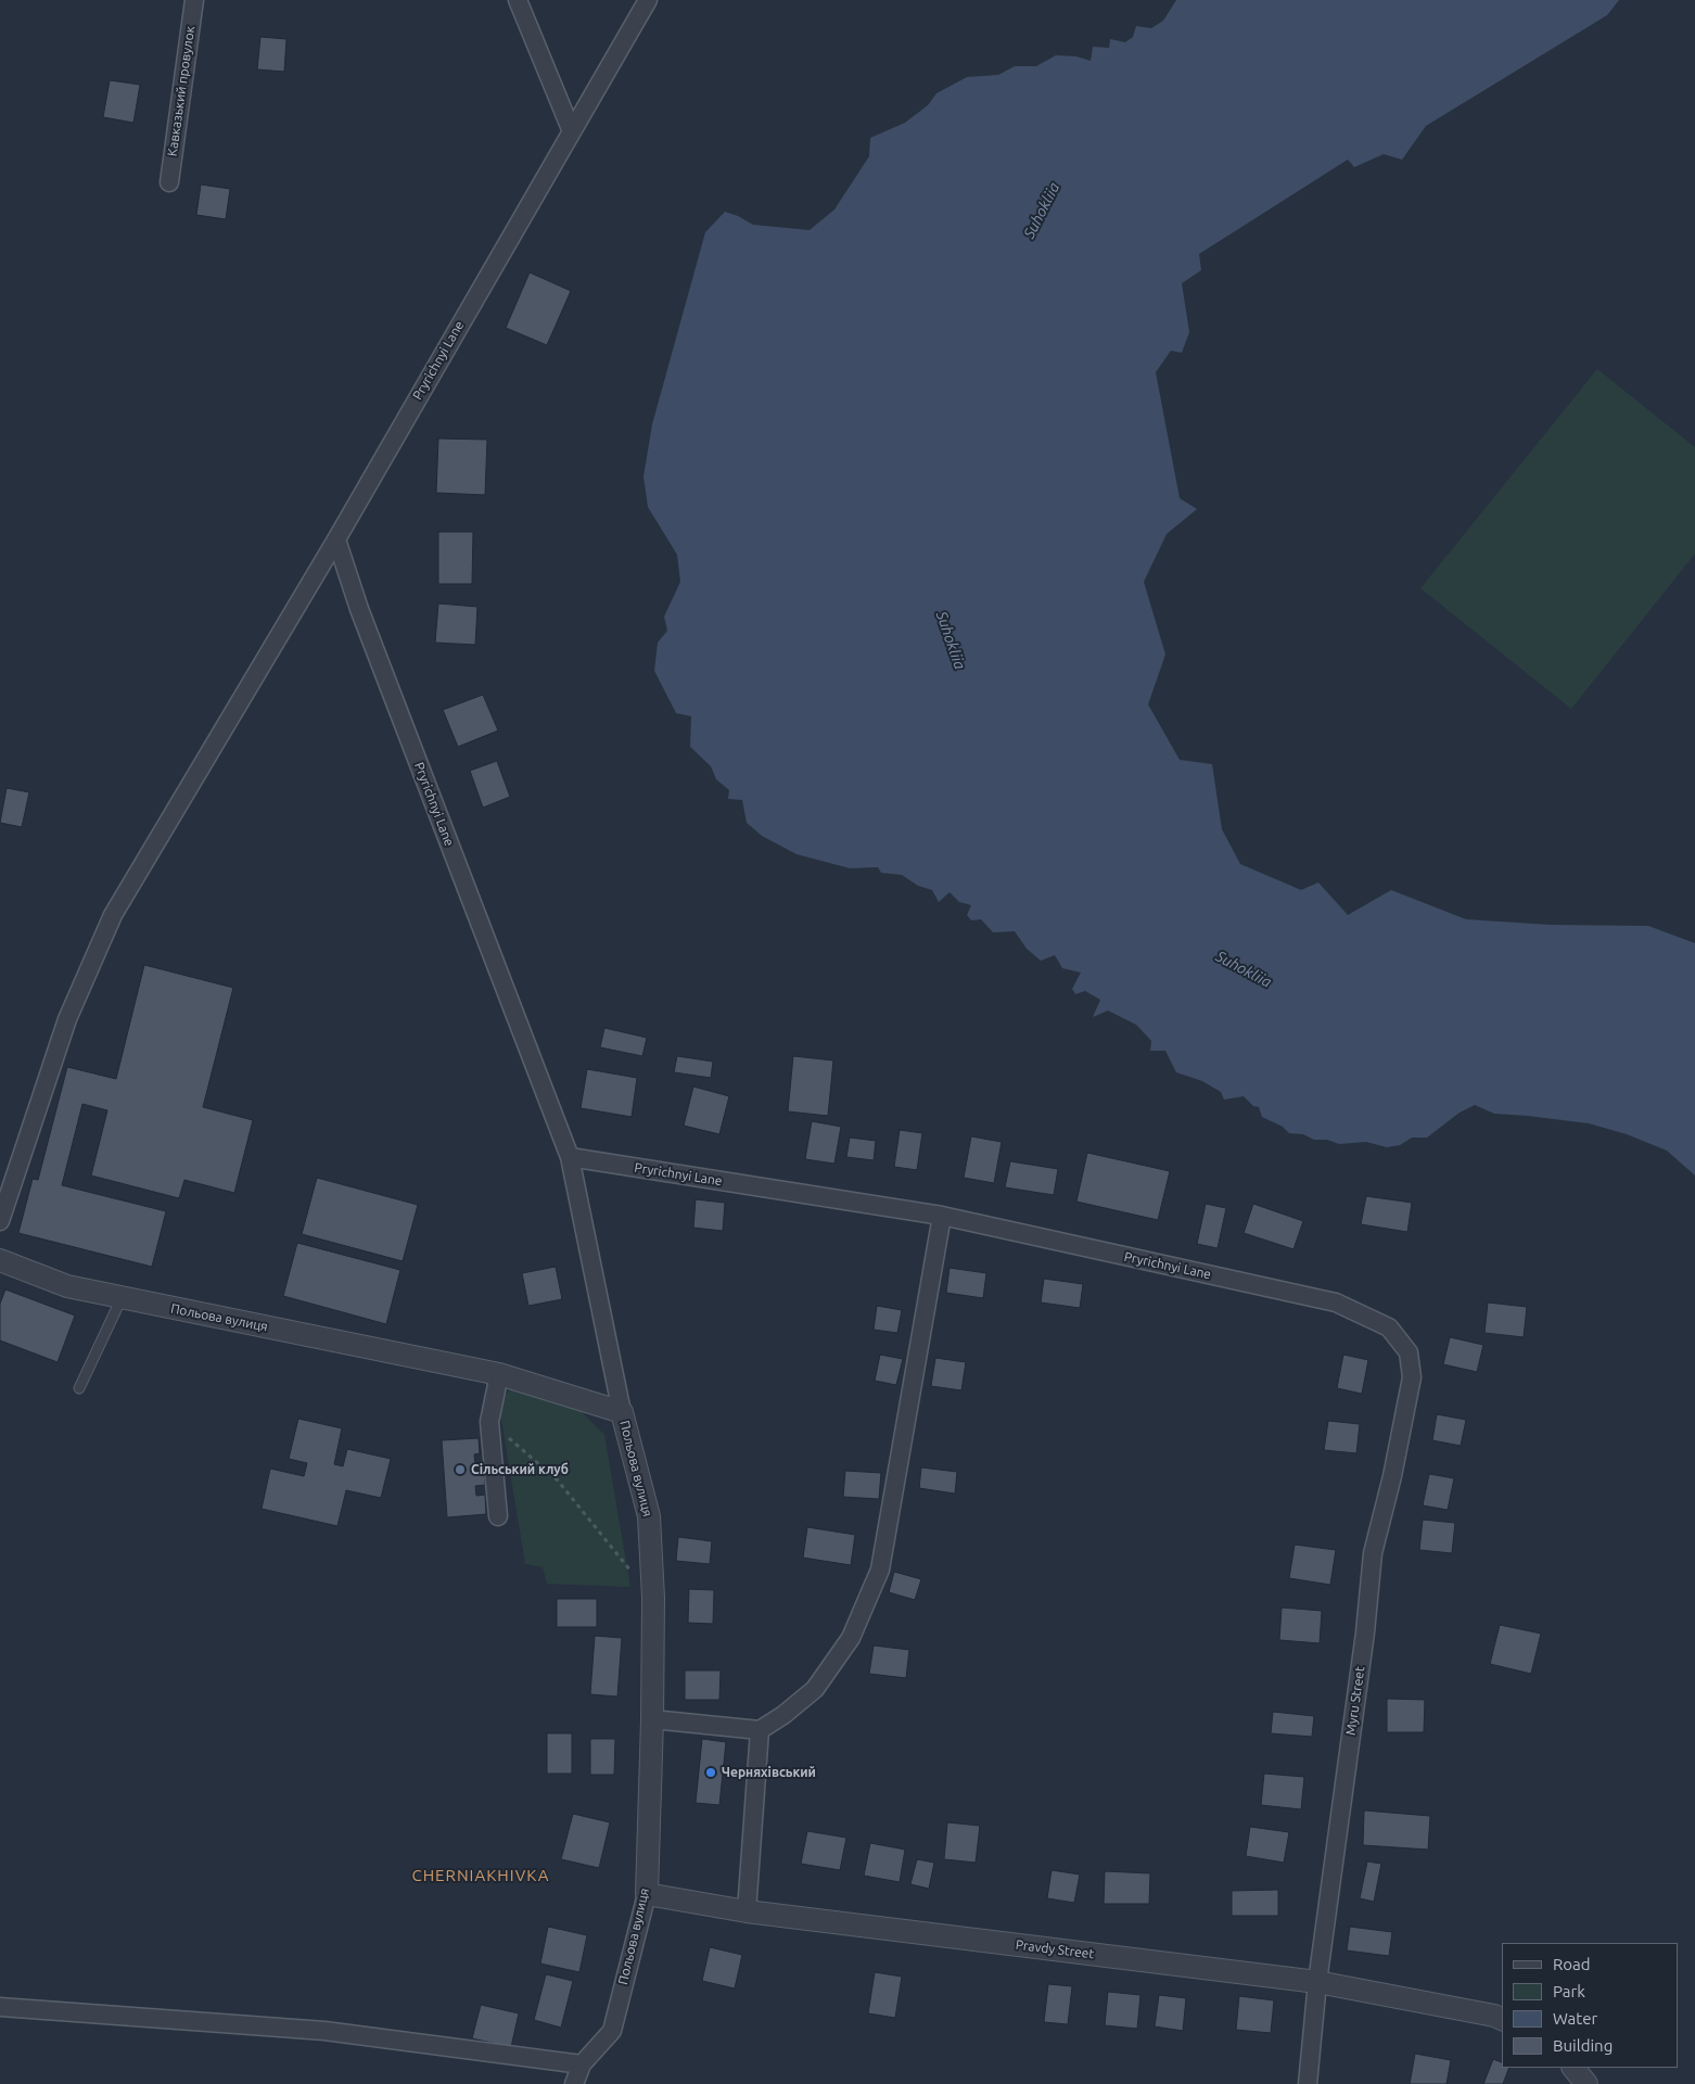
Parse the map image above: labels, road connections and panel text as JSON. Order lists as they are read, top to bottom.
{
  "streets": {
    "street": [
      "Кавказький провулок",
      "Pryrichnyi Lane",
      "Польова вулиця",
      "Myru Street",
      "Pravdy Street"
    ]
  },
  "crossings": [
    ["Pryrichnyi Lane", "Myru Street"],
    ["Польова вулиця", "Pravdy Street"],
    ["Myru Street", "Pravdy Street"]
  ],
  "districts": ["CHERNIAKHIVKA"],
  "water": ["Suhokliia"],
  "places": ["Сільський клуб", "Черняхівський"],
  "legend": [
    "Road",
    "Park",
    "Water",
    "Building"
  ]
}
